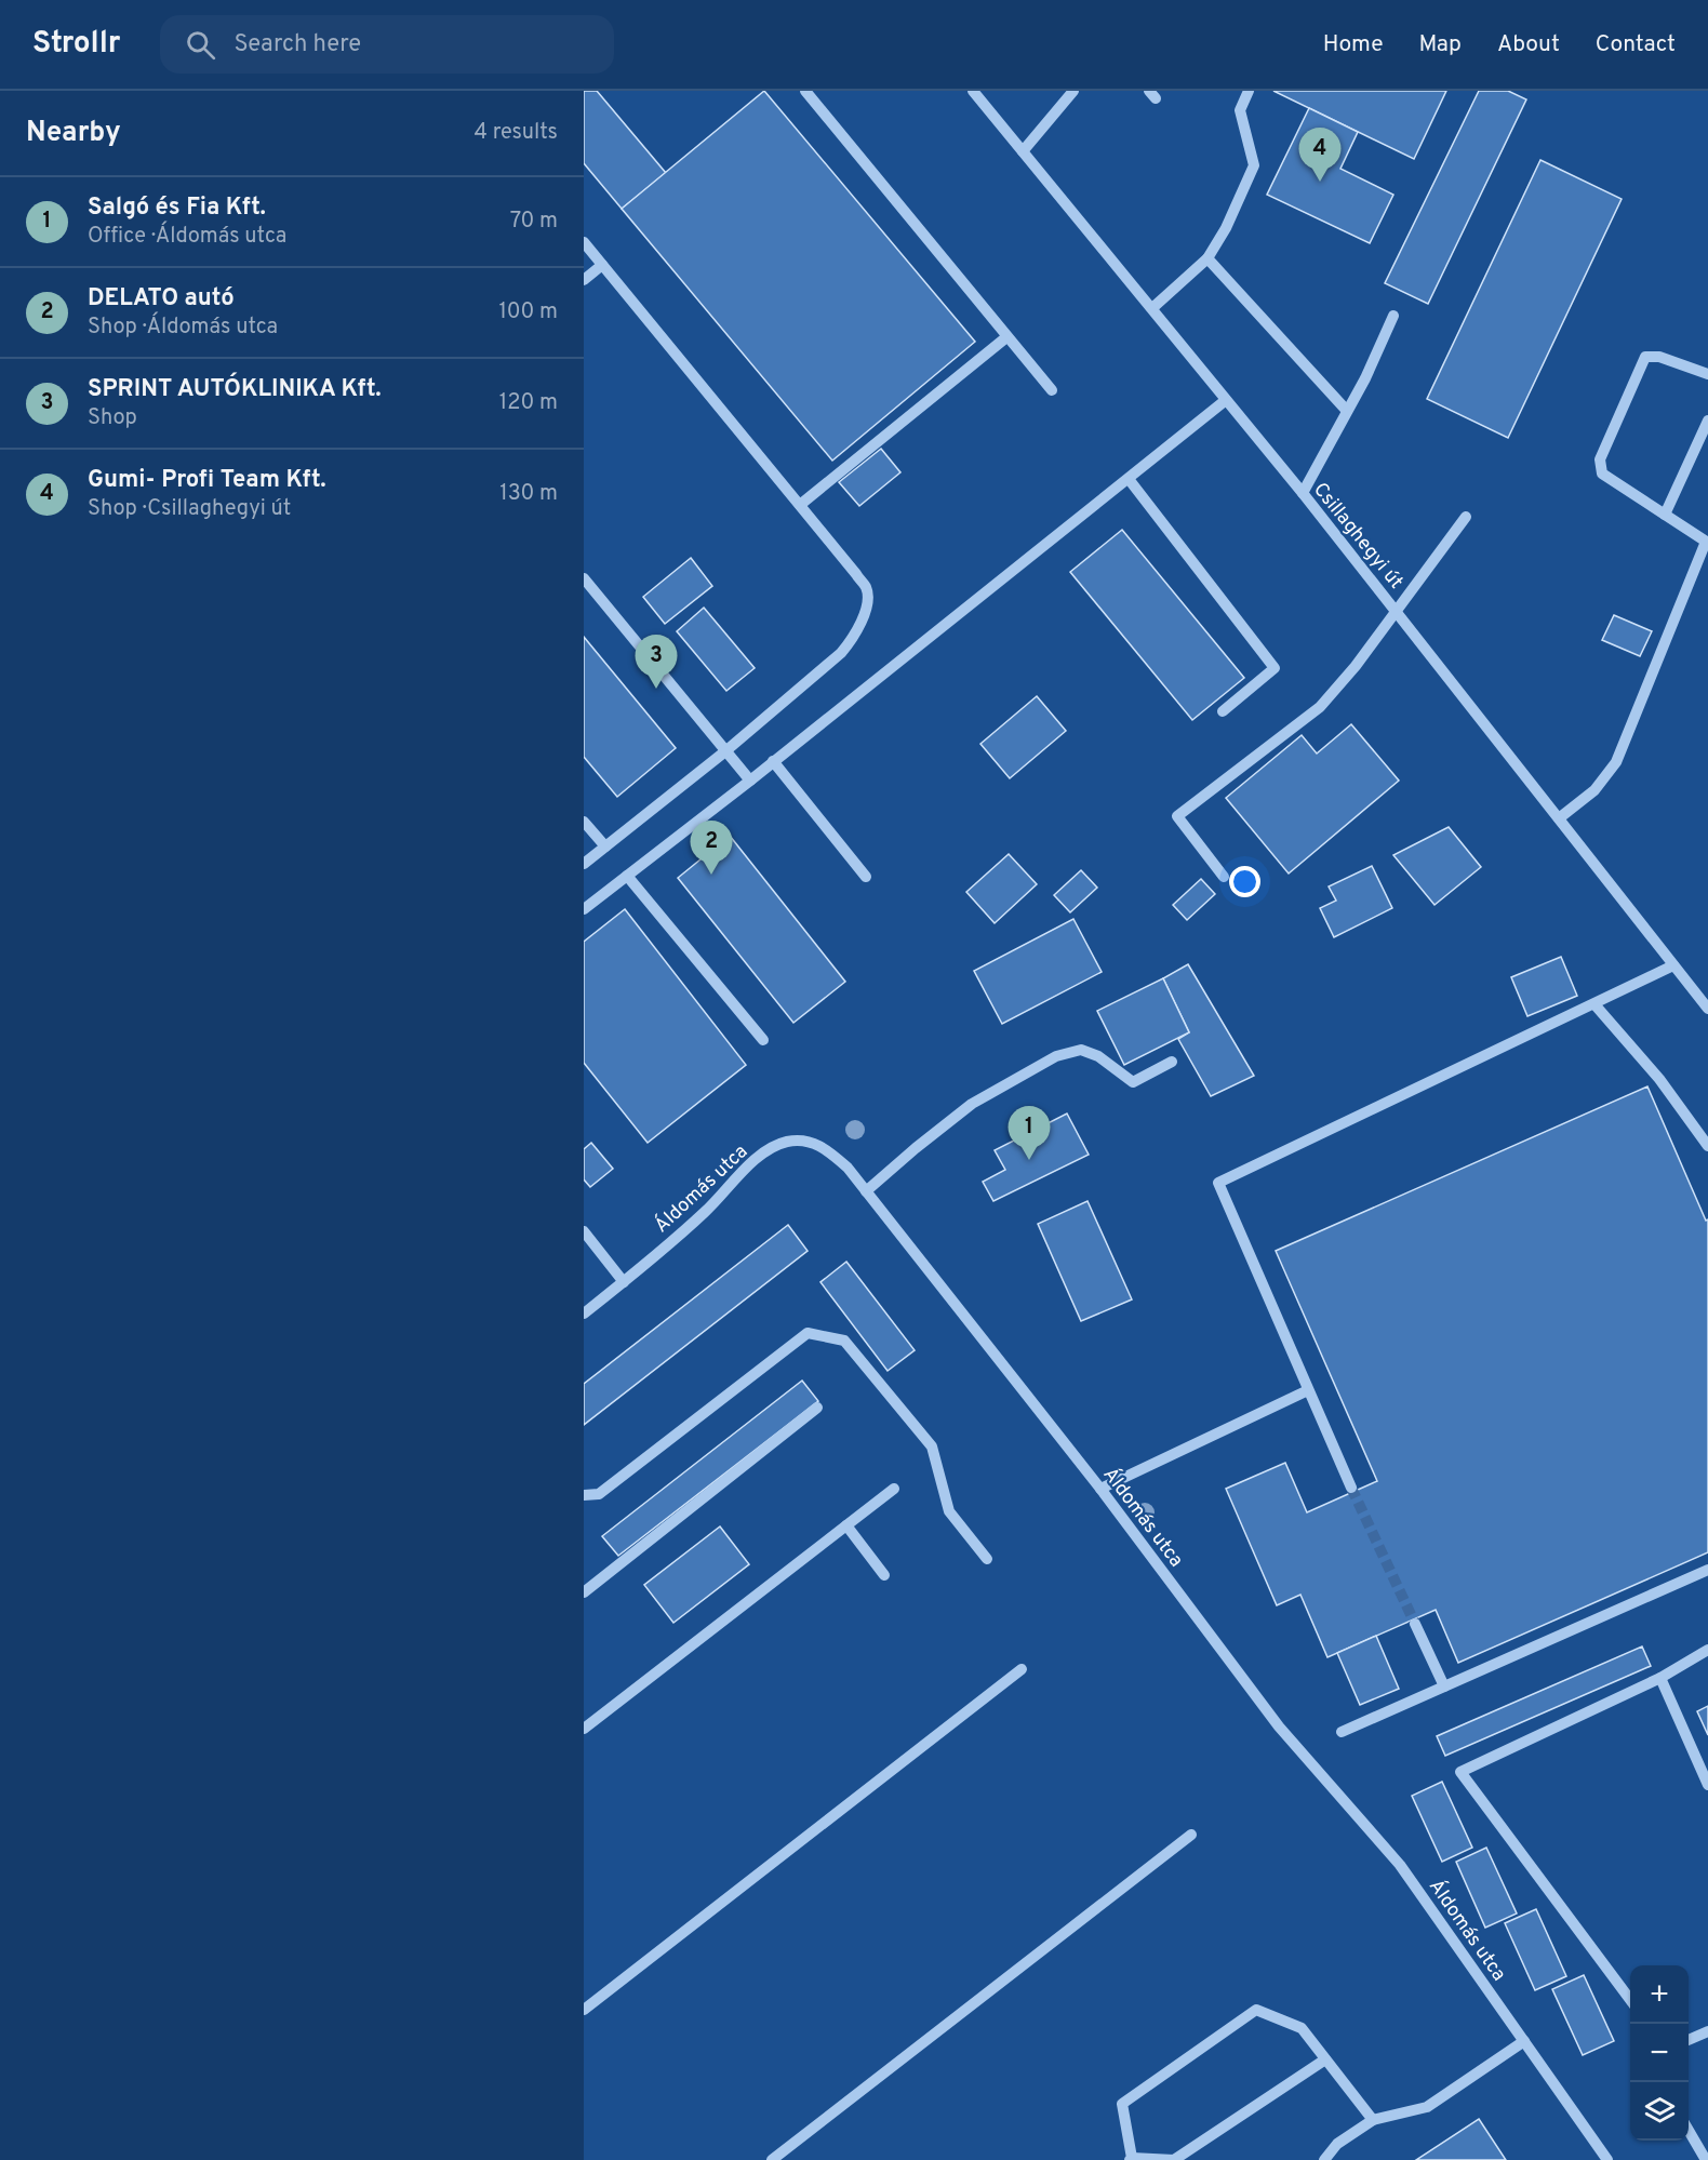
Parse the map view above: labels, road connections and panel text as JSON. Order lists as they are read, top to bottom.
{
  "streets": {
    "street": ["Csillaghegyi út", "Áldomás utca"]
  },
  "page": {
    "header": "Strollr",
    "search": "Search here",
    "nav": [
      "Home",
      "Map",
      "About",
      "Contact"
    ],
    "heading": ["Nearby", "4 results"],
    "pins": [
      "4",
      "3",
      "2",
      "1"
    ],
    "list": [
      {
        "mark": "1",
        "name": "Salgó és Fia Kft.",
        "note": "Office · Áldomás utca",
        "value": "70 m"
      },
      {
        "mark": "2",
        "name": "DELATO autó",
        "note": "Shop · Áldomás utca",
        "value": "100 m"
      },
      {
        "mark": "3",
        "name": "SPRINT AUTÓKLINIKA Kft.",
        "note": "Shop",
        "value": "120 m"
      },
      {
        "mark": "4",
        "name": "Gumi- Profi Team Kft.",
        "note": "Shop · Csillaghegyi út",
        "value": "130 m"
      }
    ],
    "map_buttons": ["+", "−"]
  }
}
